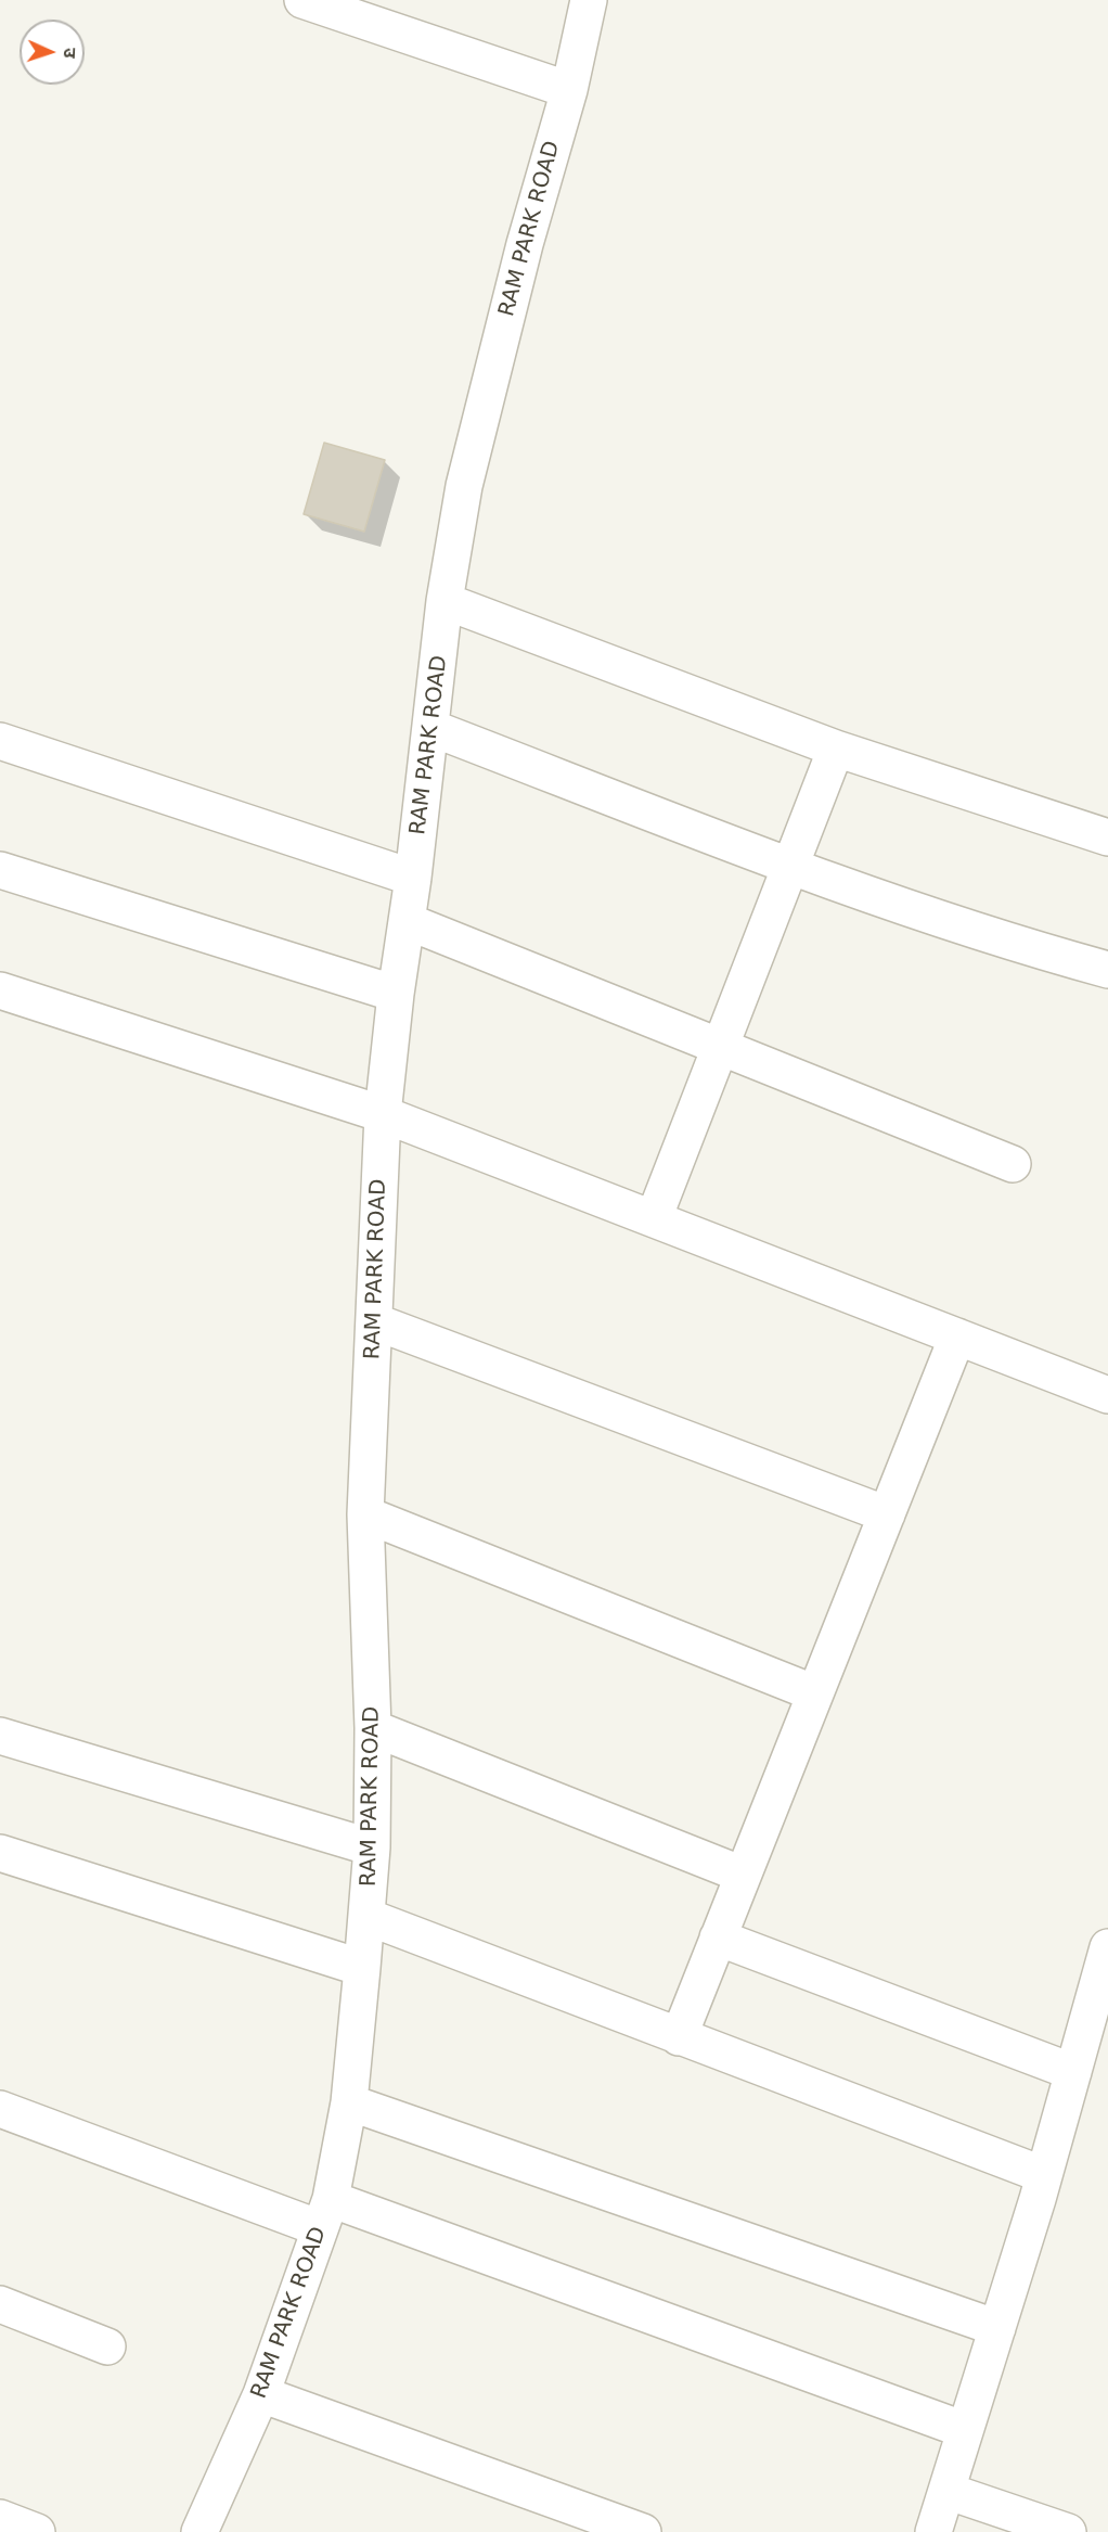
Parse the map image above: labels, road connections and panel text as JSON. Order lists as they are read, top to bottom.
{
  "streets": {
    "street": ["RAM PARK ROAD"]
  },
  "north": "right"
}
